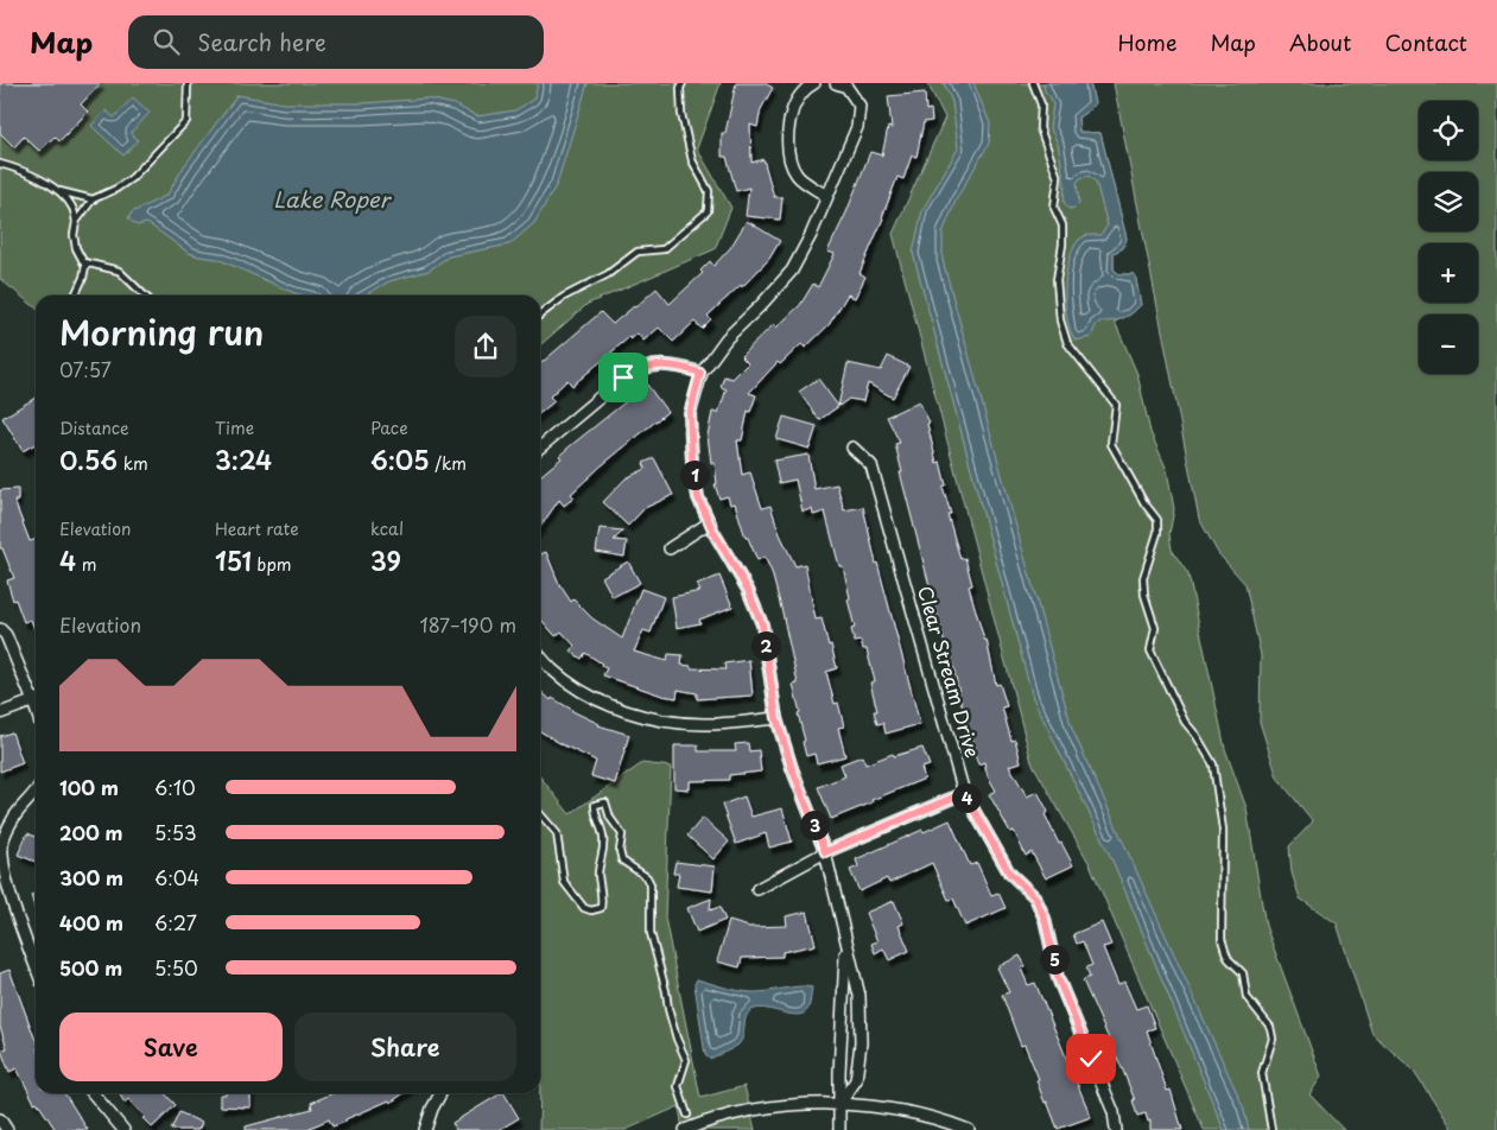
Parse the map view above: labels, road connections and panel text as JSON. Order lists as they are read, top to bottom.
{
  "streets": {
    "street": ["Clear Stream Drive"]
  },
  "water": ["Lake Roper"],
  "page": {
    "header": "Map",
    "search": "Search here",
    "nav": [
      "Home",
      "Map",
      "About",
      "Contact"
    ],
    "map_buttons": ["+", "−"],
    "heading": ["Morning run", "07:57"],
    "stats": [
      ["Distance", "0.56 km"],
      ["Time", "3:24"],
      ["Pace", "6:05 /km"],
      ["Elevation", "4 m"],
      ["Heart rate", "151 bpm"],
      ["kcal", "39"]
    ],
    "pins": [
      "1",
      "2",
      "4",
      "3",
      "5"
    ],
    "chart": ["Elevation", "187–190 m"],
    "list": [
      {
        "name": "100 m",
        "note": "6:10"
      },
      {
        "name": "200 m",
        "note": "5:53"
      },
      {
        "name": "300 m",
        "note": "6:04"
      },
      {
        "name": "400 m",
        "note": "6:27"
      },
      {
        "name": "500 m",
        "note": "5:50"
      }
    ],
    "buttons": ["Save", "Share"]
  }
}
